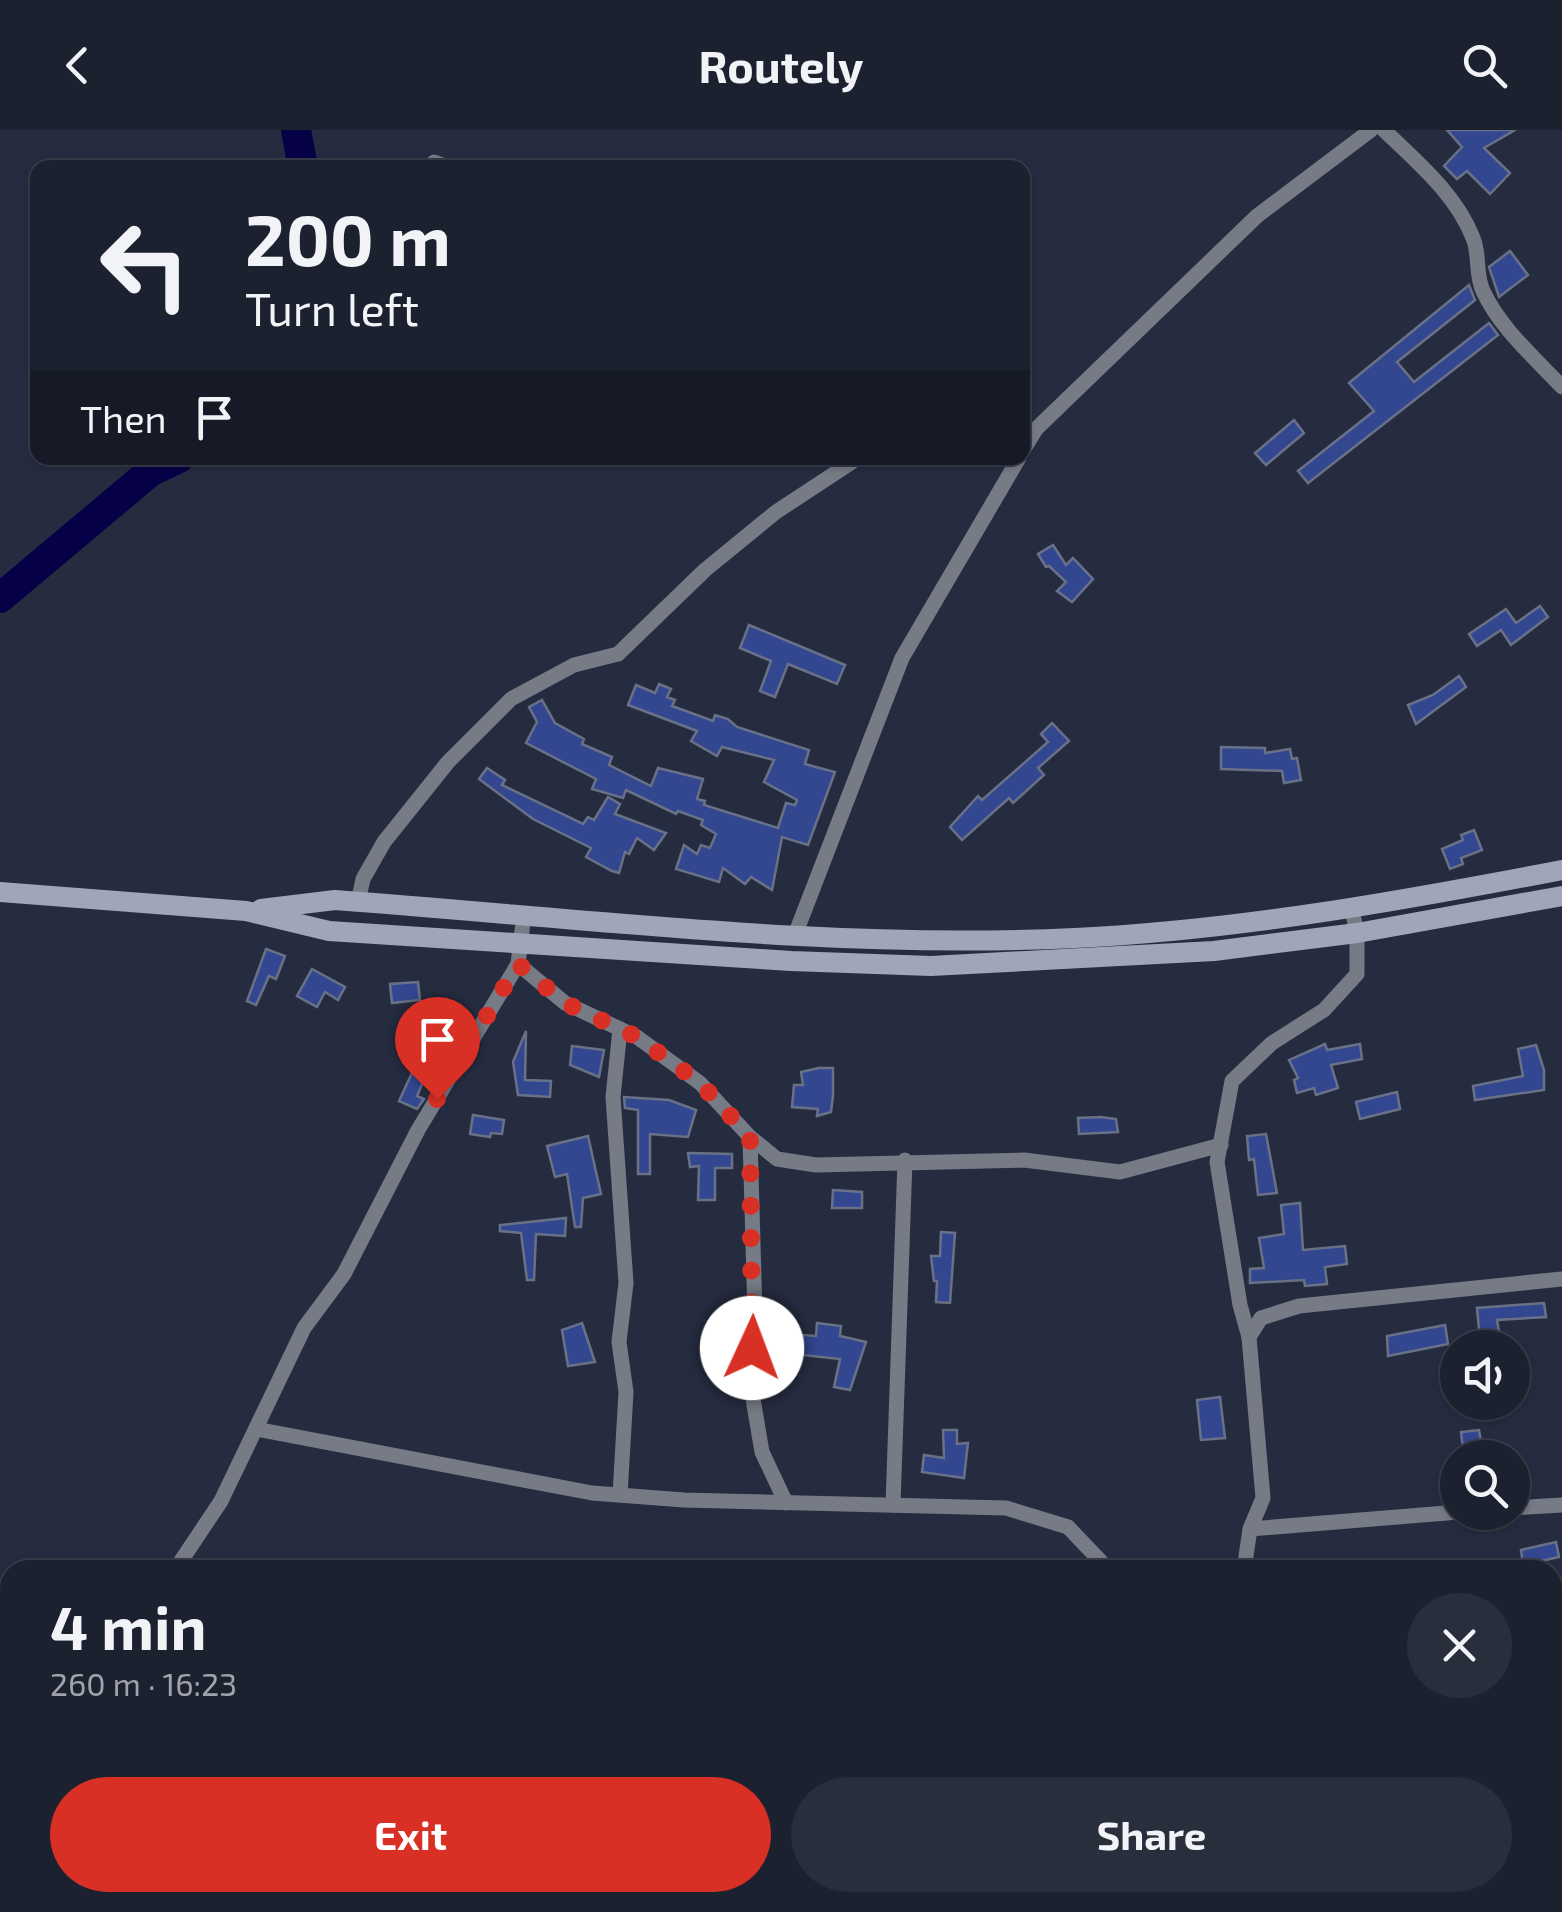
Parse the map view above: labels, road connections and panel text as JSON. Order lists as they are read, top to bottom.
{
  "page": {
    "header": "Routely",
    "turn": ["200 m", "Turn left"],
    "then": "Then",
    "heading": ["4 min", "260 m · 16:23"],
    "buttons": ["Exit", "Share"]
  }
}
